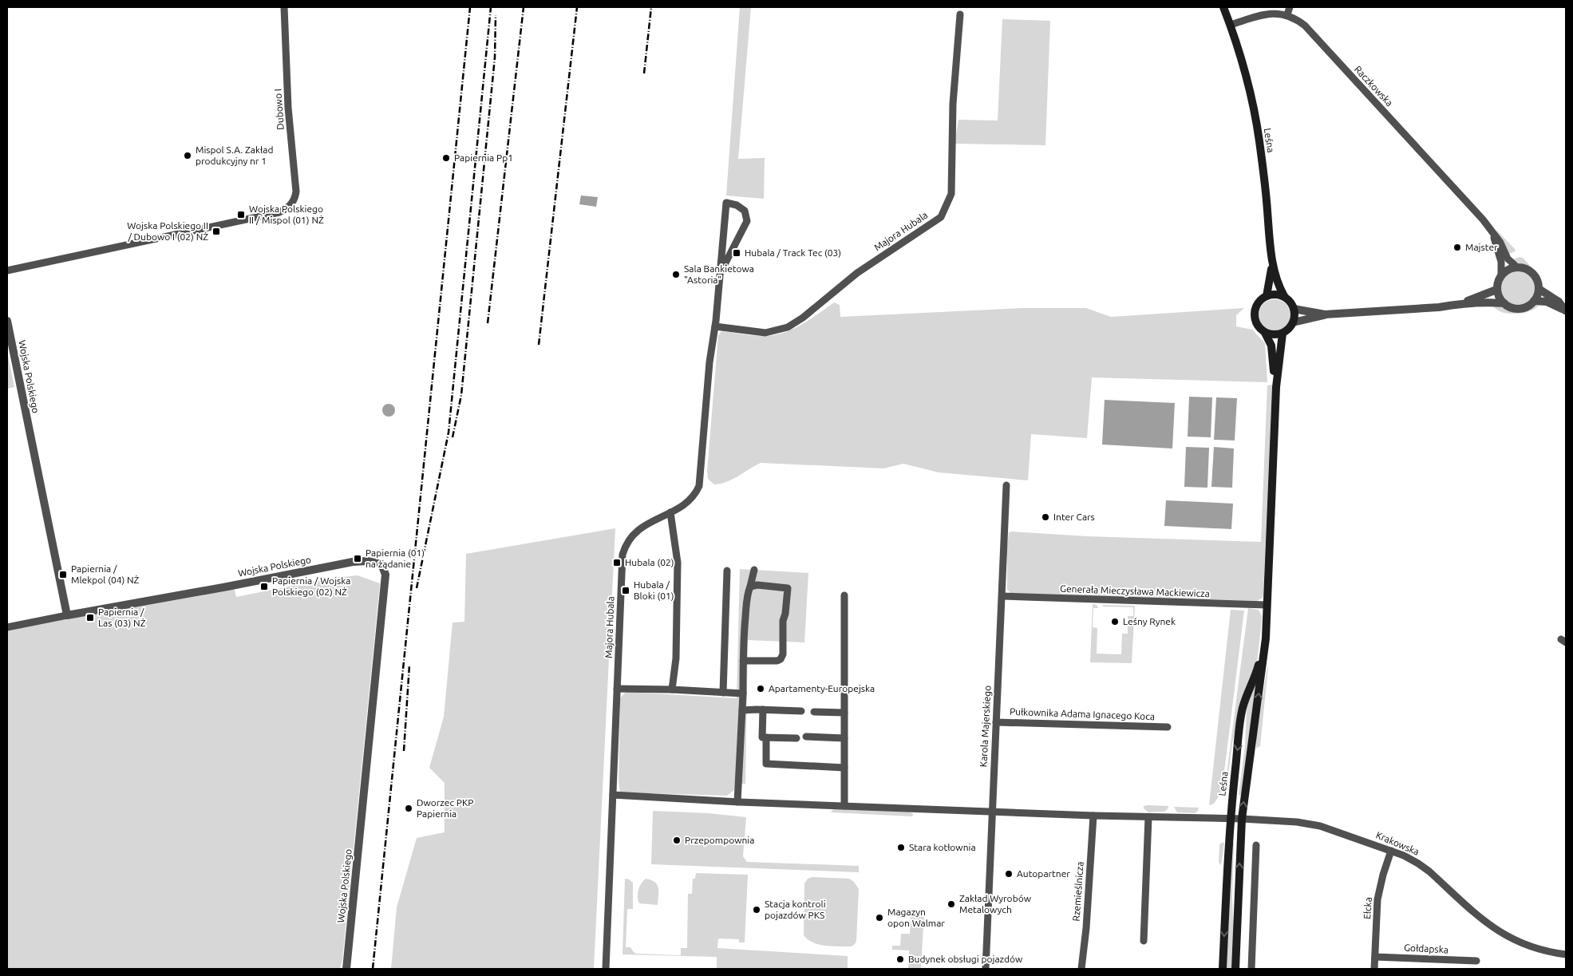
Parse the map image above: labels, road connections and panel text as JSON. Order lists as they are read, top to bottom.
{
  "streets": {
    "main road": ["Leśna"],
    "street": [
      "Raczkowska",
      "Dubowo I",
      "Majora Hubala",
      "Wojska Polskiego",
      "Generała Mieczysława Mackiewicza",
      "Pułkownika Adama Ignacego Koca",
      "Karola Majerskiego",
      "Krakowska",
      "Rzemieślnicza",
      "Ełcka",
      "Gołdapska"
    ]
  },
  "crossings": [
    ["Leśna", "Generała Mieczysława Mackiewicza"],
    ["Leśna", "Krakowska"],
    ["Majora Hubala", "Krakowska"],
    ["Generała Mieczysława Mackiewicza", "Karola Majerskiego"],
    ["Pułkownika Adama Ignacego Koca", "Karola Majerskiego"],
    ["Karola Majerskiego", "Krakowska"],
    ["Krakowska", "Rzemieślnicza"],
    ["Krakowska", "Ełcka"],
    ["Ełcka", "Gołdapska"]
  ],
  "places": {
    "other": [
      "Mispol S.A. Zakład produkcyjny nr 1",
      "Papiernia Pp1",
      "Majster",
      "Sala Bankietowa \"Astoria\"",
      "Inter Cars",
      "Leśny Rynek",
      "Apartamenty-Europejska",
      "Dworzec PKP Papiernia",
      "Przepompownia",
      "Stara kotłownia",
      "Autopartner",
      "Zakład Wyrobów Metalowych",
      "Stacja kontroli pojazdów PKS",
      "Magazyn opon Walmar",
      "Budynek obsługi pojazdów"
    ],
    "transit": [
      "Wojska Polskiego II / Mispol (01) NŻ",
      "Wojska Polskiego II / Dubowo I (02) NŻ",
      "Hubala / Track Tec (03)",
      "Papiernia (01) na żądanie",
      "Hubala (02)",
      "Papiernia / Mlekpol (04) NŻ",
      "Papiernia / Wojska Polskiego (02) NŻ",
      "Hubala / Bloki (01)",
      "Papiernia / Las (03) NŻ"
    ]
  }
}
